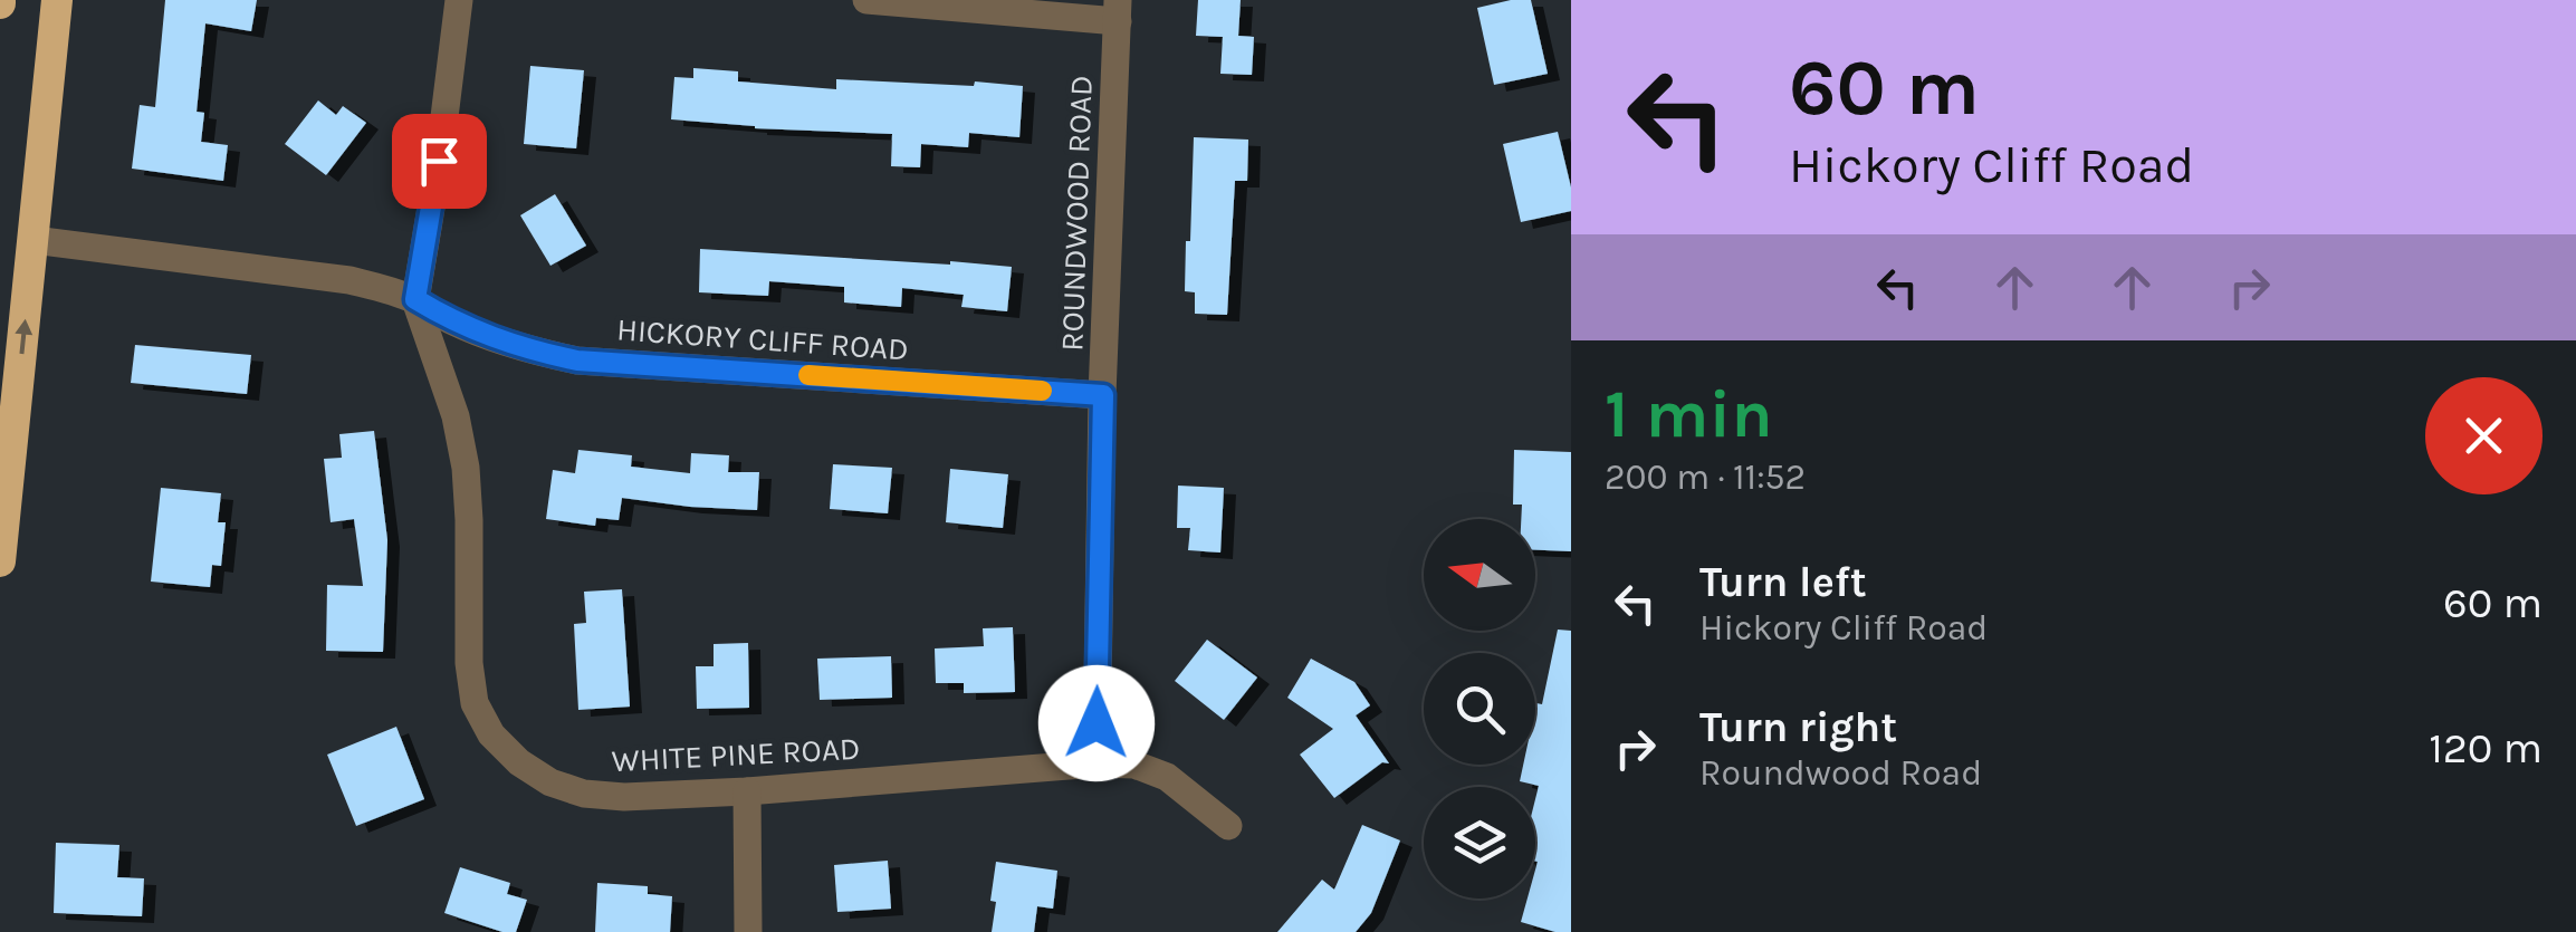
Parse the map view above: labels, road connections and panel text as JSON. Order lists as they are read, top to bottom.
{
  "streets": {
    "street": ["ROUNDWOOD ROAD", "HICKORY CLIFF ROAD", "WHITE PINE ROAD"]
  },
  "crossings": [
    ["ROUNDWOOD ROAD", "HICKORY CLIFF ROAD"],
    ["ROUNDWOOD ROAD", "WHITE PINE ROAD"],
    ["HICKORY CLIFF ROAD", "WHITE PINE ROAD"]
  ],
  "north": "left",
  "page": {
    "turn": ["60 m", "Hickory Cliff Road"],
    "heading": ["1 min", "200 m · 11:52"],
    "list": [
      {
        "name": "Turn left",
        "note": "Hickory Cliff Road",
        "value": "60 m"
      },
      {
        "name": "Turn right",
        "note": "Roundwood Road",
        "value": "120 m"
      }
    ]
  }
}
